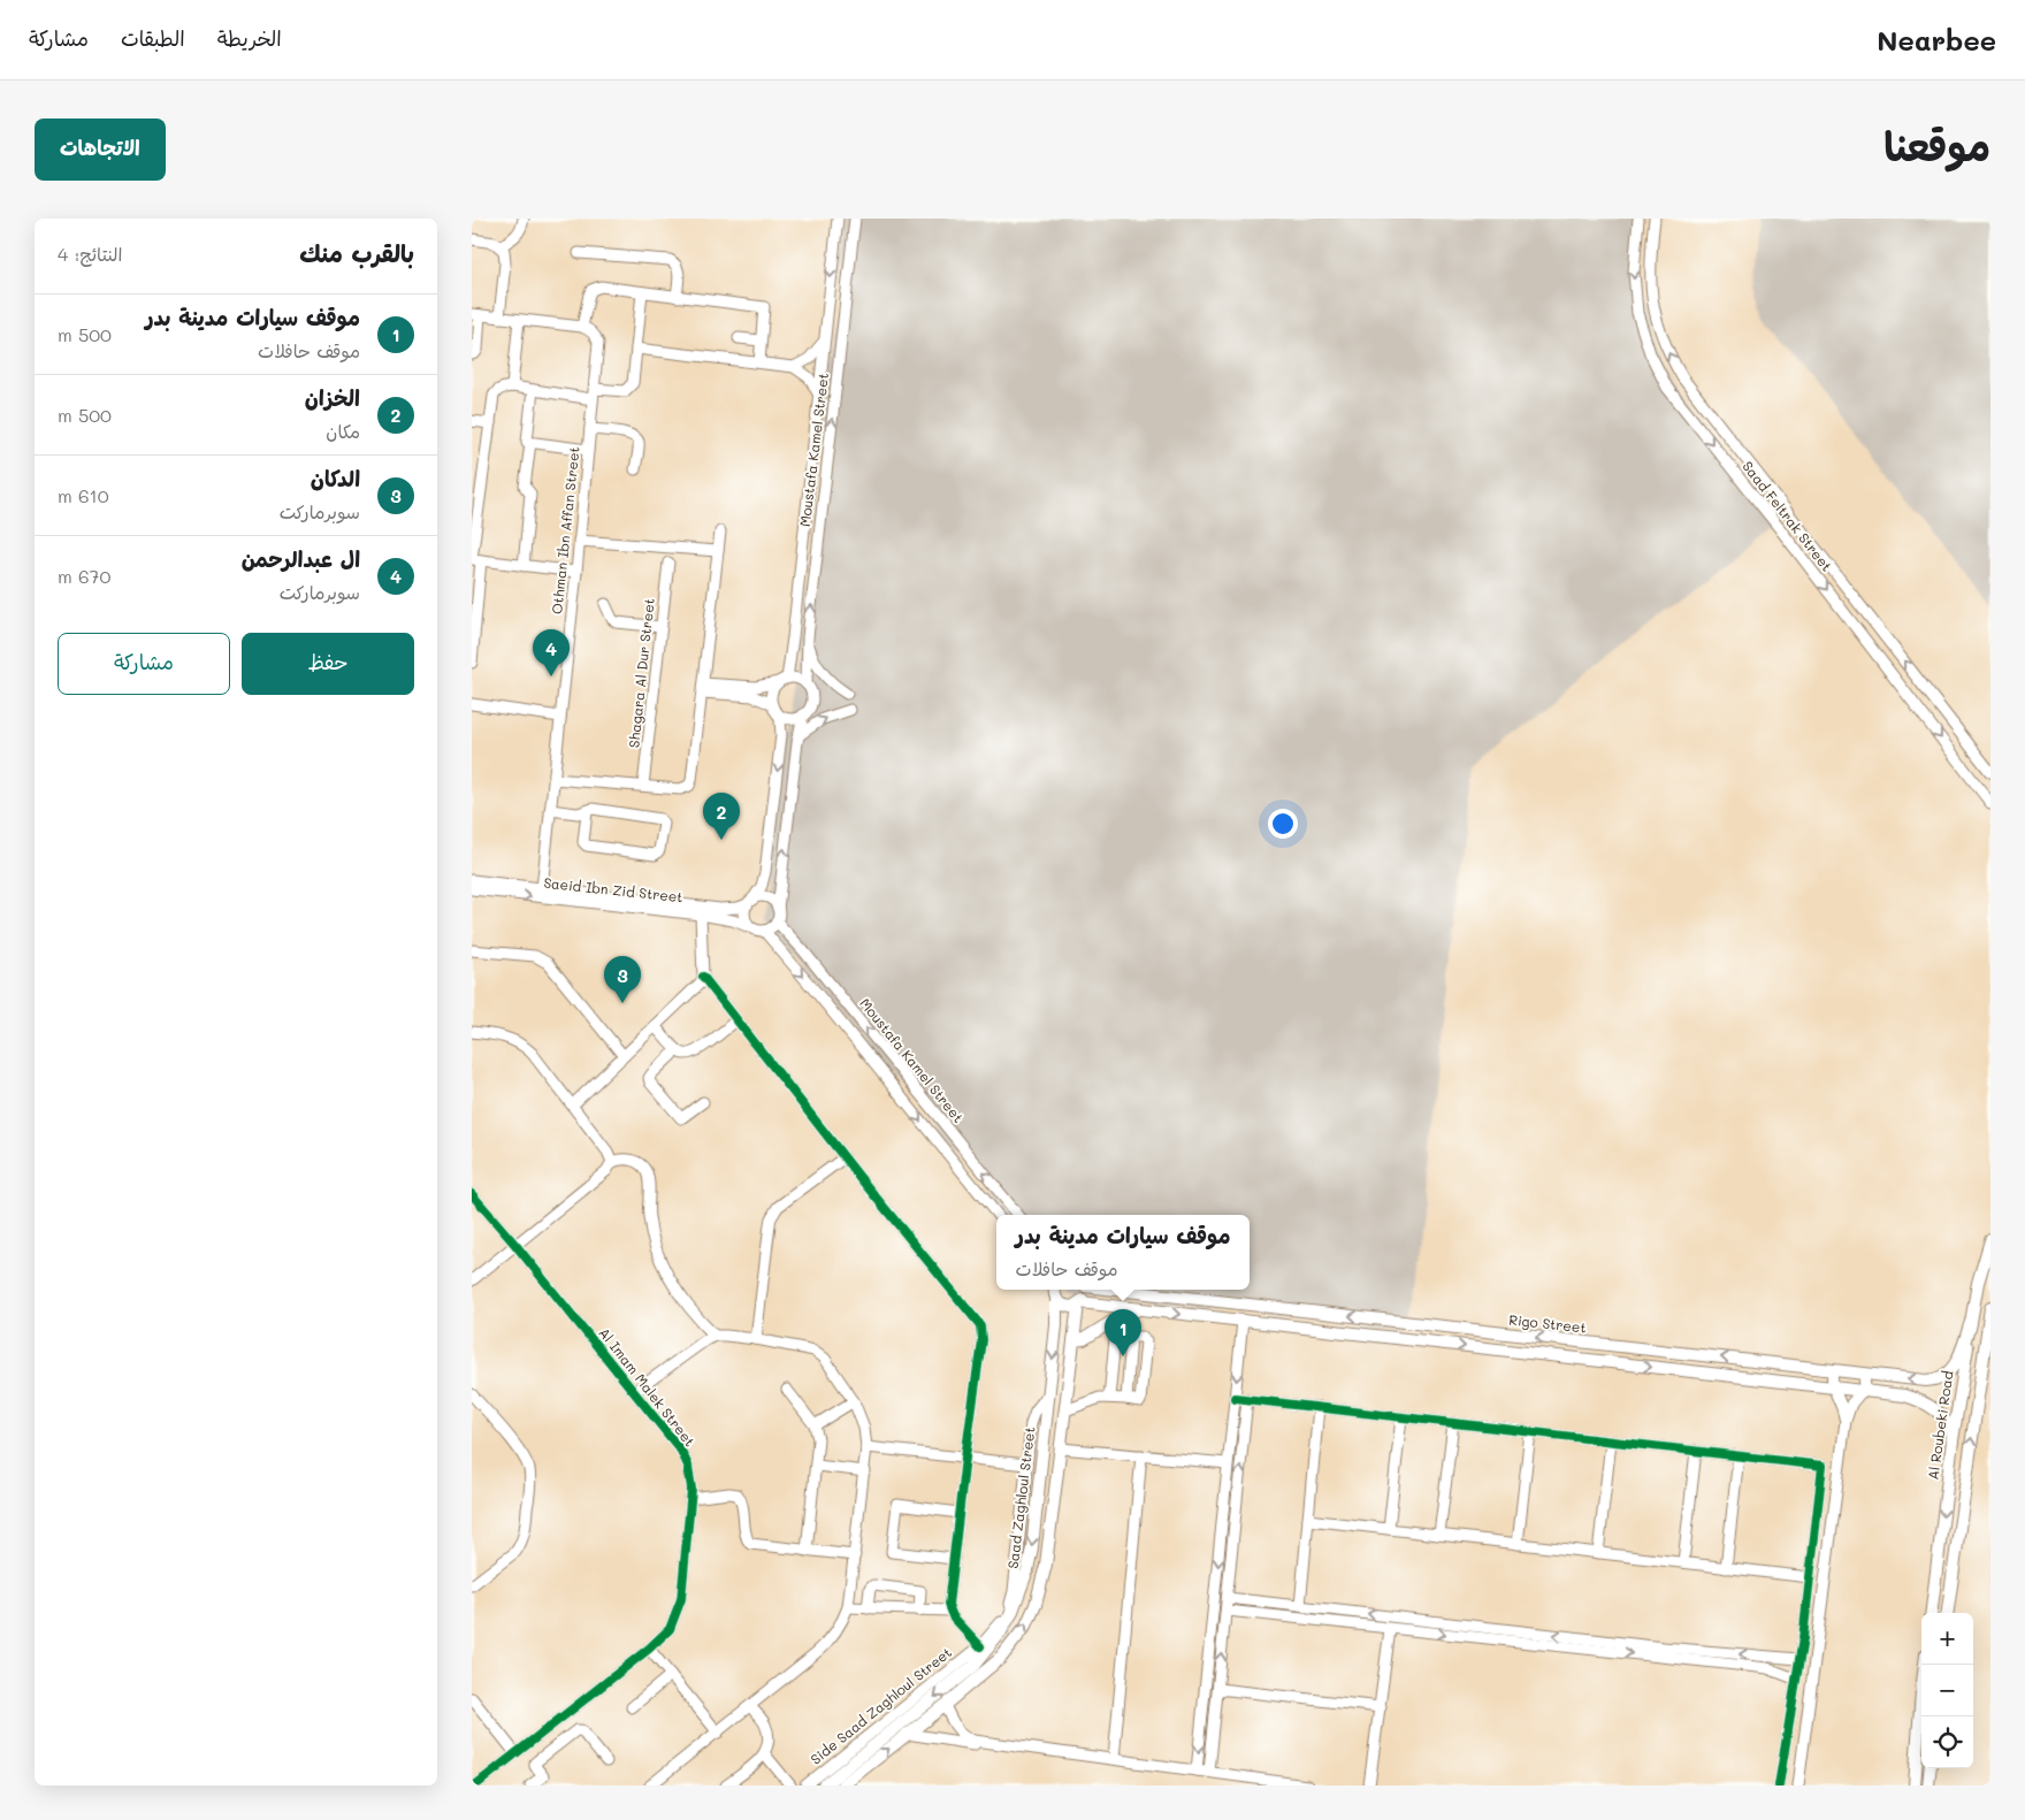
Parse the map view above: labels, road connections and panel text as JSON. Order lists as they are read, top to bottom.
{
  "streets": {
    "main road": ["Rigo Street", "Al Roubeki Road", "Saad Zaghloul Street"],
    "street": [
      "Moustafa Kamel Street",
      "Saad Feltrak Street",
      "Othman Ibn Affan Street",
      "Shagara Al Dur Street",
      "Saeid Ibn Zid Street",
      "Al Imam Malek Street",
      "Side Saad Zaghloul Street"
    ]
  },
  "crossings": [
    ["Moustafa Kamel Street", "Saeid Ibn Zid Street"],
    ["Othman Ibn Affan Street", "Saeid Ibn Zid Street"],
    ["Rigo Street", "Al Roubeki Road"],
    ["Saad Zaghloul Street", "Side Saad Zaghloul Street"]
  ],
  "page": {
    "header": "Nearbee",
    "nav": ["الخريطة", "الطبقات", "مشاركة"],
    "title": "موقعنا",
    "buttons": [
      "الاتجاهات",
      ["حفظ", "مشاركة"]
    ],
    "heading": ["بالقرب منك", "النتائج: 4"],
    "list": [
      {
        "mark": "1",
        "name": "موقف سيارات مدينة بدر",
        "note": "موقف حافلات",
        "value": "500 m"
      },
      {
        "mark": "2",
        "name": "الخزان",
        "note": "مكان",
        "value": "500 m"
      },
      {
        "mark": "3",
        "name": "الدكان",
        "note": "سوبرماركت",
        "value": "610 m"
      },
      {
        "mark": "4",
        "name": "ال عبدالرحمن",
        "note": "سوبرماركت",
        "value": "670 m"
      }
    ],
    "pins": [
      "4",
      "2",
      "3",
      "1"
    ],
    "popup": ["موقف سيارات مدينة بدر", "موقف حافلات"],
    "map_buttons": ["+", "−"]
  }
}
